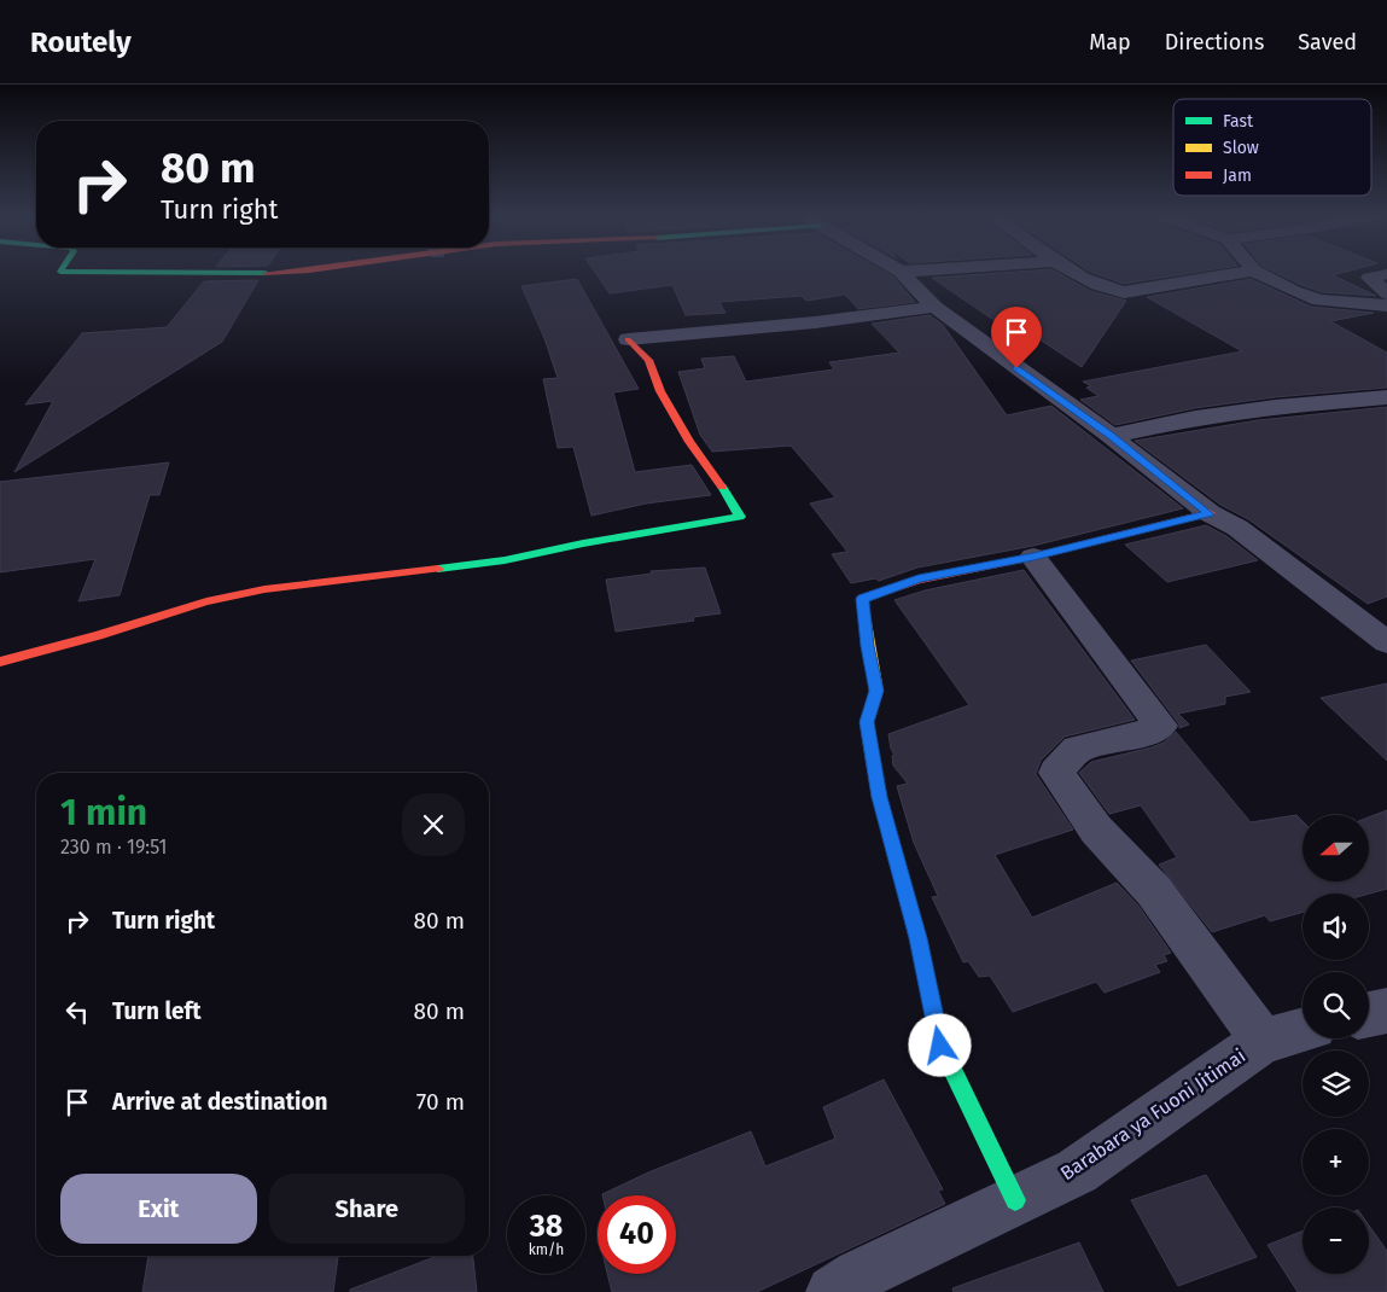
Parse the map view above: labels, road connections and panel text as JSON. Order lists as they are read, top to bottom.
{
  "streets": {
    "street": ["Barabara ya Fuoni Jitimai"]
  },
  "legend": ["Fast", "Slow", "Jam"],
  "north": "left",
  "page": {
    "header": "Routely",
    "nav": ["Map", "Directions", "Saved"],
    "turn": ["80 m", "Turn right"],
    "heading": ["1 min", "230 m · 19:51"],
    "map_buttons": ["+", "−"],
    "list": [
      {
        "name": "Turn right",
        "value": "80 m"
      },
      {
        "name": "Turn left",
        "value": "80 m"
      },
      {
        "name": "Arrive at destination",
        "value": "70 m"
      }
    ],
    "buttons": ["Exit", "Share"],
    "speed": "38 km/h",
    "limit": "40"
  }
}
